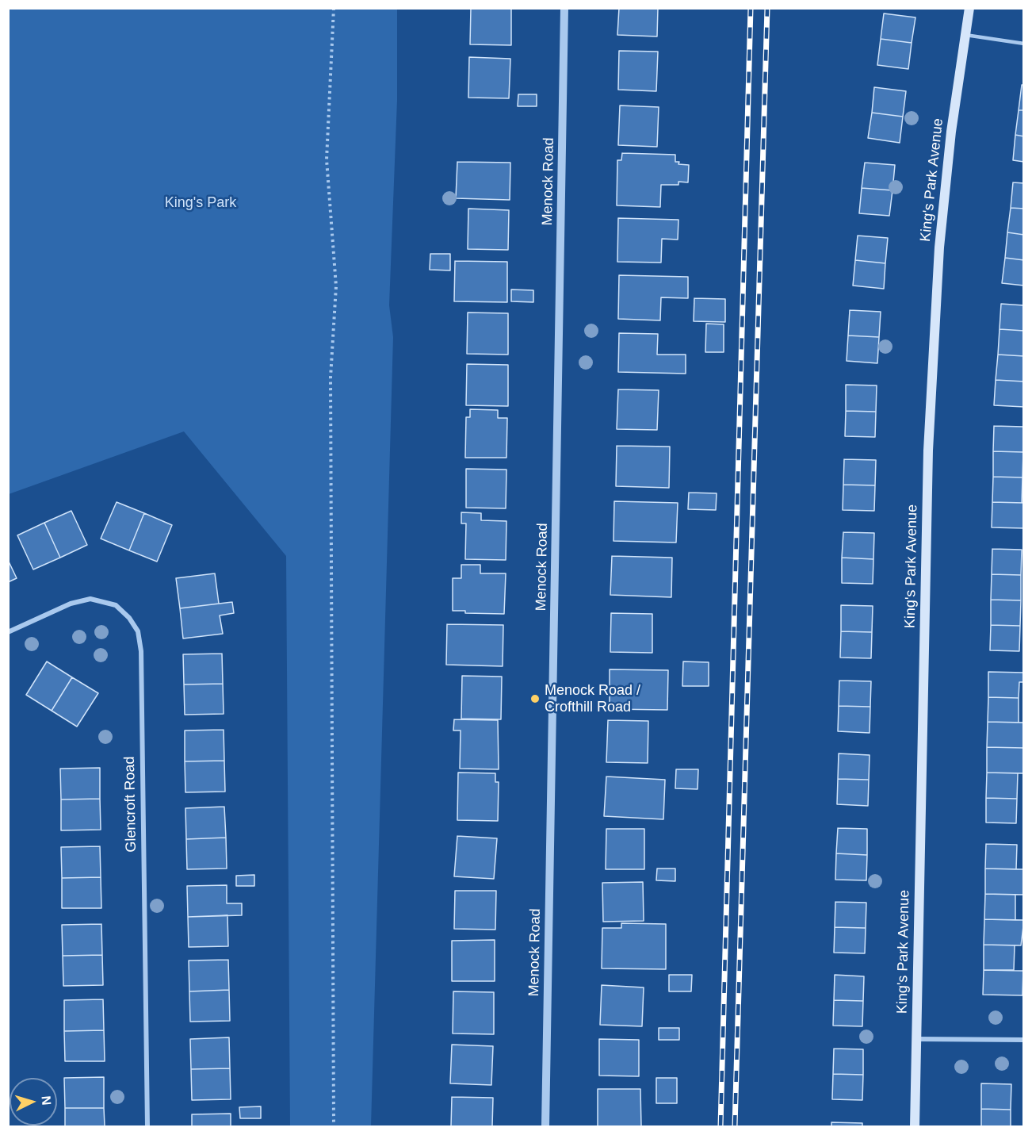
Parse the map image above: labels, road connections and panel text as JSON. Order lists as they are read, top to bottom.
{
  "streets": {
    "main road": ["King's Park Avenue"],
    "street": ["Menock Road", "Glencroft Road"]
  },
  "parks": ["King's Park"],
  "places": ["Menock Road / Crofthill Road"],
  "north": "right"
}
